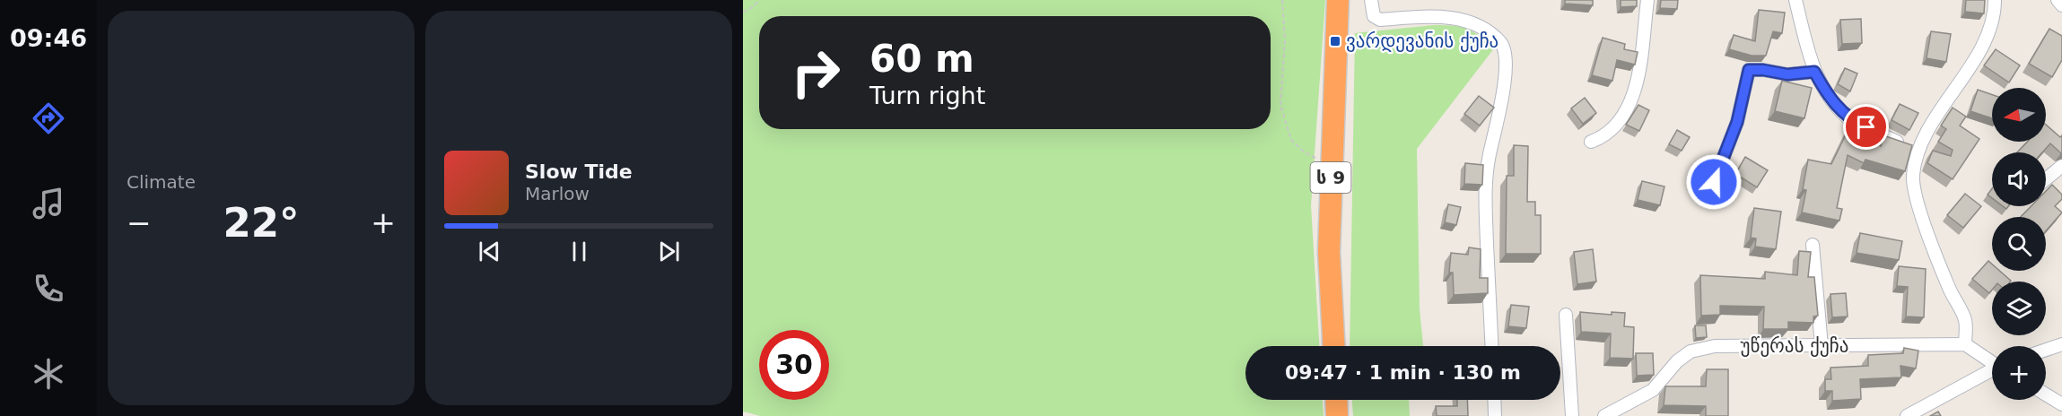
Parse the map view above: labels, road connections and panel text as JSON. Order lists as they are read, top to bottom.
{
  "streets": {
    "highway": ["ს 9"],
    "street": ["უწერას ქუჩა"]
  },
  "places": {
    "transit": ["ვარდევანის ქუჩა"]
  },
  "north": "left",
  "page": {
    "tabs": "09:46",
    "tile": "Climate",
    "turn": ["60 m", "Turn right"],
    "map_buttons": "+",
    "song": ["Slow Tide", "Marlow"],
    "heat": ["−", "22°", "+"],
    "limit": "30",
    "trip": "09:47 · 1 min · 130 m"
  }
}
